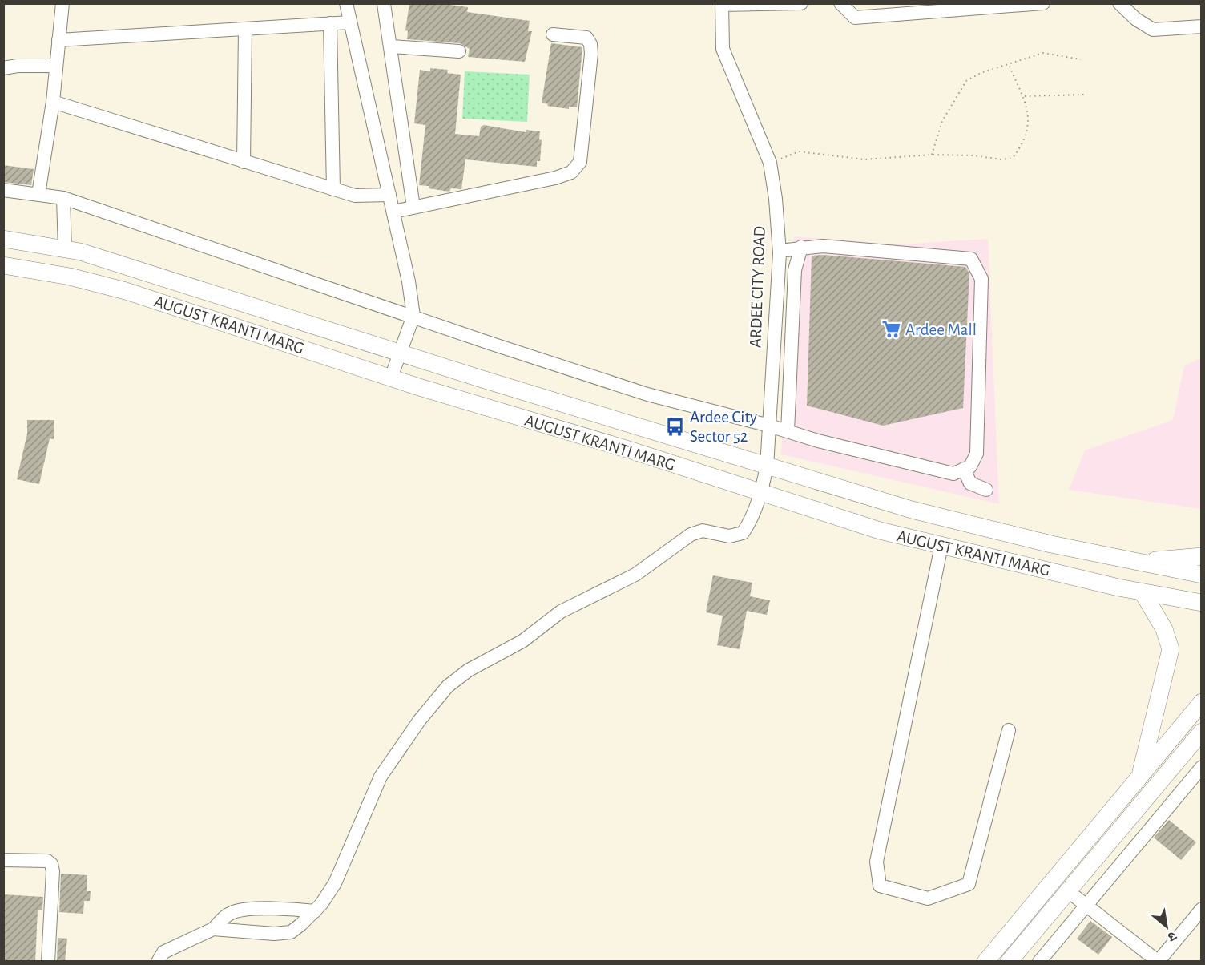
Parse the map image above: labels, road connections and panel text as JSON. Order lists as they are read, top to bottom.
{
  "streets": {
    "main road": ["AUGUST KRANTI MARG"],
    "street": ["ARDEE CITY ROAD"]
  },
  "crossings": [
    ["ARDEE CITY ROAD", "AUGUST KRANTI MARG"]
  ],
  "places": {
    "supermarket": ["Ardee Mall"],
    "bus stop": ["Ardee City Sector 52"]
  },
  "north": "bottom right"
}
